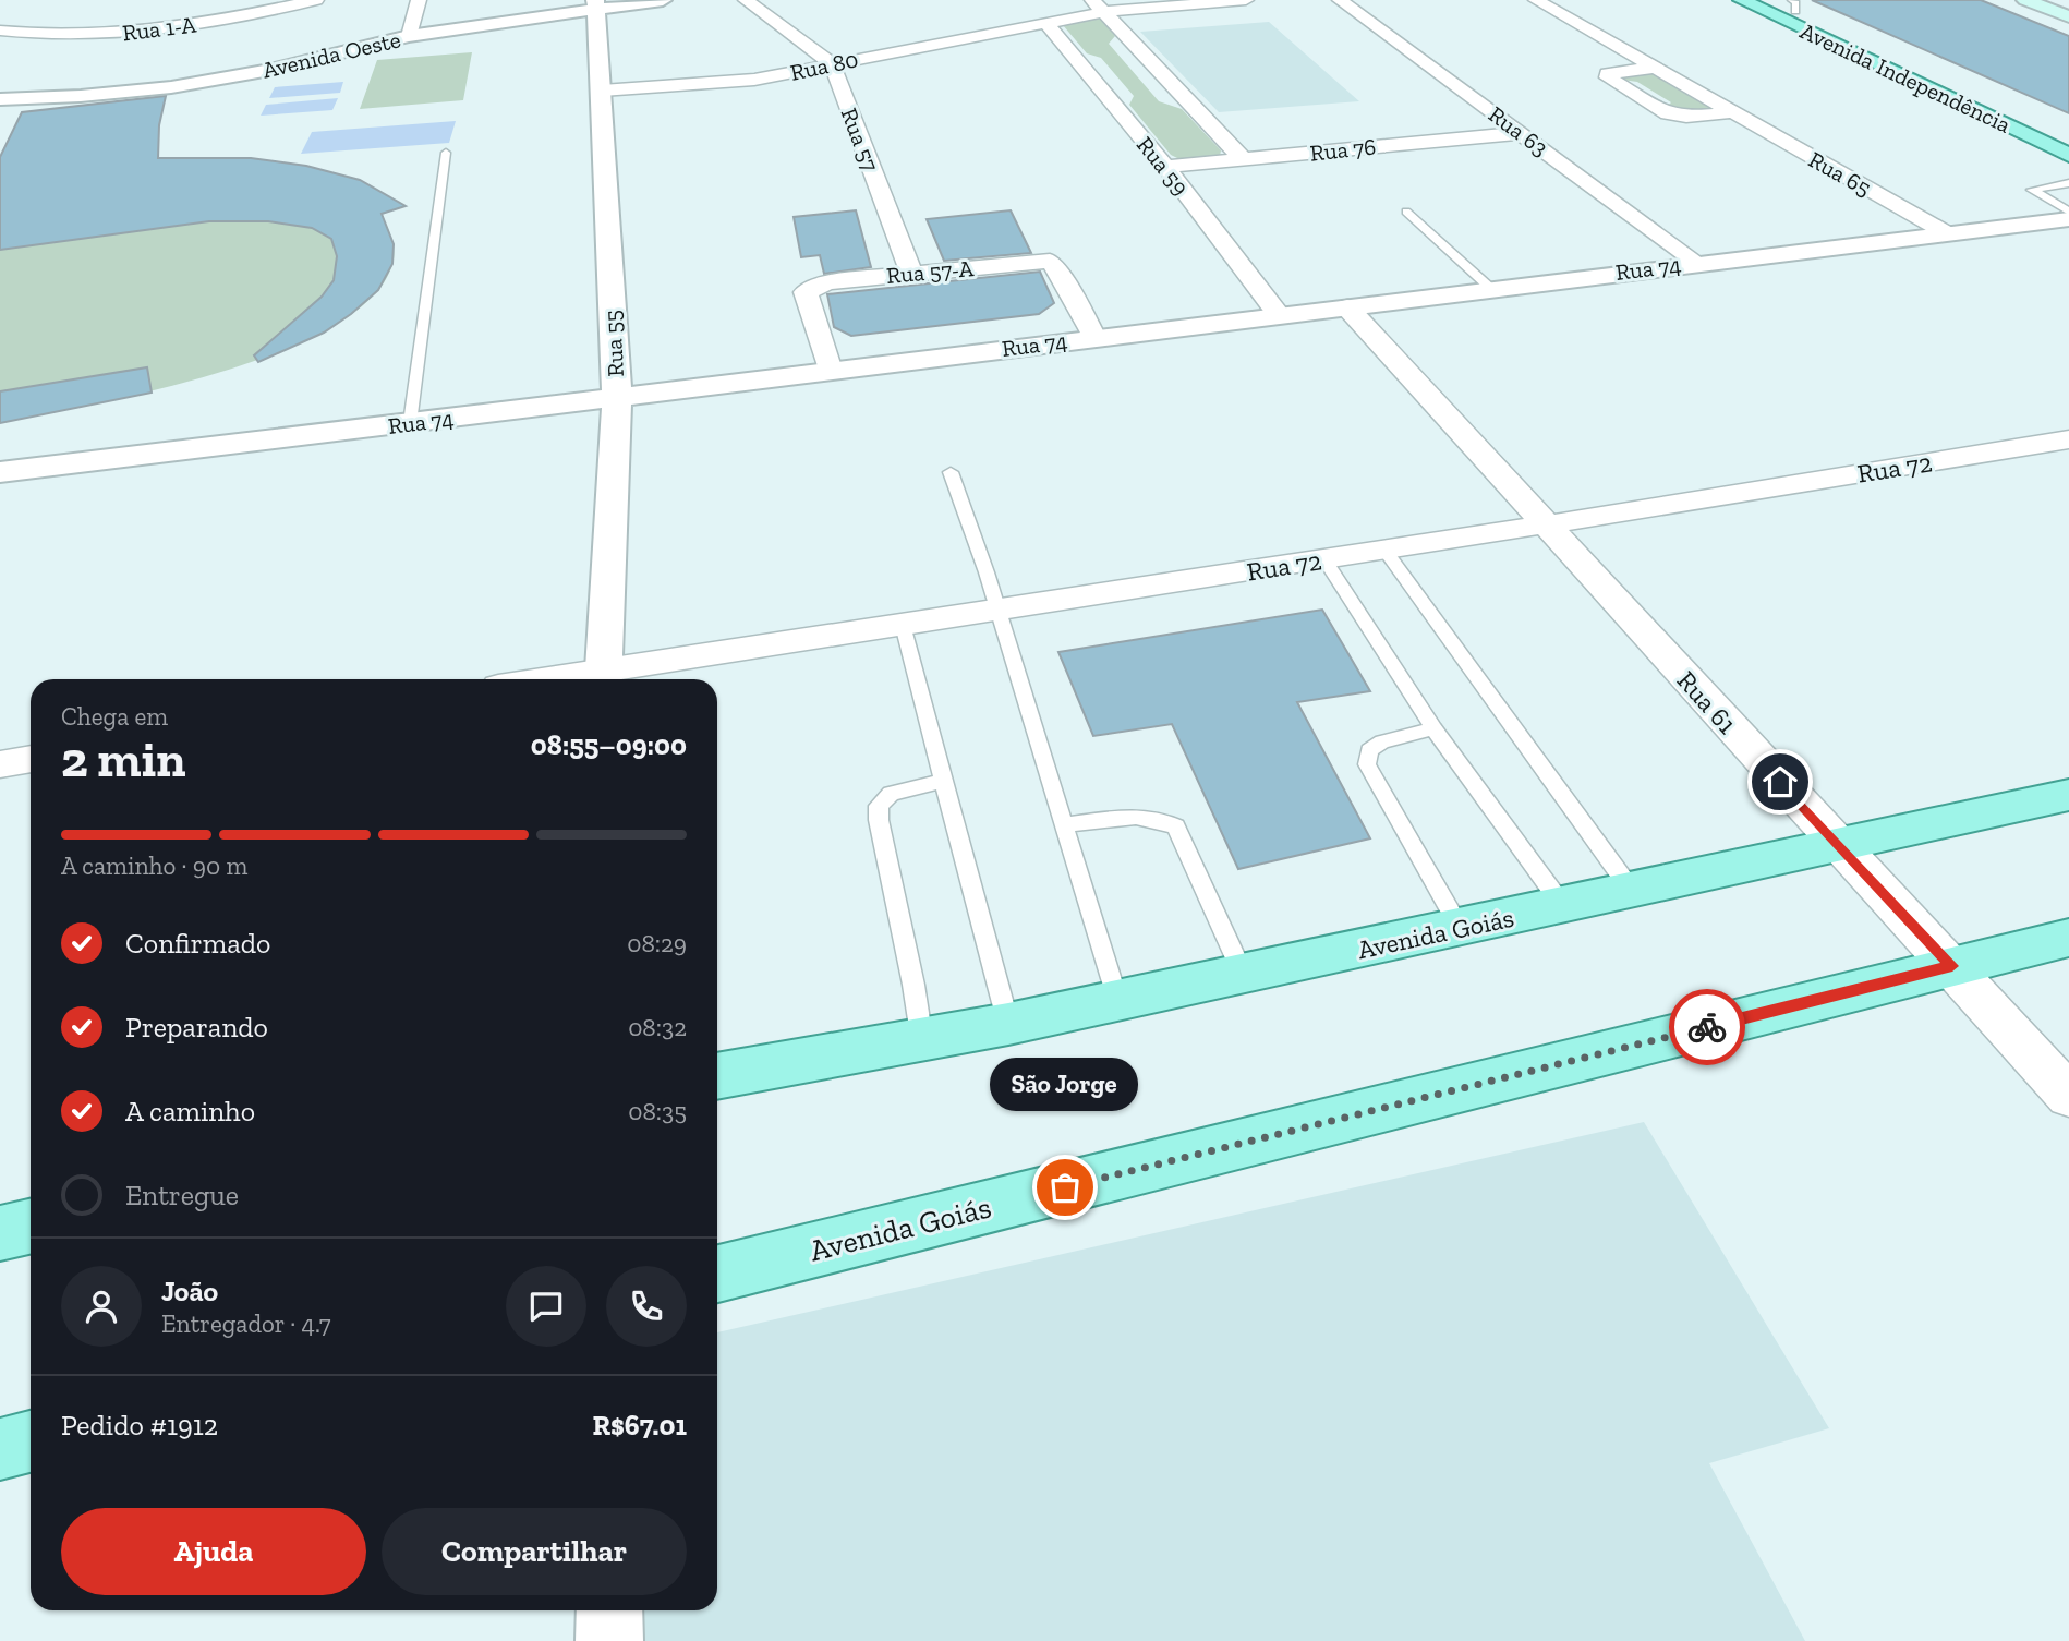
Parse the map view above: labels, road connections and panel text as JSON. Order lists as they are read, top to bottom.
{
  "streets": {
    "main road": ["Avenida Independência", "Avenida Goiás"],
    "street": [
      "Rua 1-A",
      "Avenida Oeste",
      "Rua 80",
      "Rua 63",
      "Rua 57",
      "Rua 76",
      "Rua 59",
      "Rua 65",
      "Rua 74",
      "Rua 57-A",
      "Rua 55",
      "Rua 72",
      "Rua 61"
    ]
  },
  "crossings": [
    ["Avenida Oeste", "Rua 55"],
    ["Rua 80", "Rua 57"],
    ["Rua 80", "Rua 59"],
    ["Rua 80", "Rua 55"],
    ["Rua 63", "Rua 76"],
    ["Rua 63", "Rua 74"],
    ["Rua 57", "Rua 57-A"],
    ["Rua 76", "Rua 59"],
    ["Rua 59", "Rua 74"],
    ["Rua 65", "Rua 74"],
    ["Rua 74", "Rua 57-A"],
    ["Rua 74", "Rua 55"],
    ["Rua 74", "Rua 61"],
    ["Rua 55", "Rua 72"],
    ["Rua 72", "Rua 61"],
    ["Rua 61", "Avenida Goiás"]
  ],
  "places": ["São Jorge"],
  "page": {
    "heading": ["2 min", "Chega em", "08:55–09:00"],
    "panel": [
      "João",
      "Entregador · 4.7",
      "Pedido #1912",
      "R$67.01"
    ],
    "bar": "A caminho · 90 m",
    "list": [
      ["Confirmado", "08:29"],
      ["Preparando", "08:32"],
      ["A caminho", "08:35"],
      "Entregue"
    ],
    "bubble": "São Jorge",
    "buttons": ["Ajuda", "Compartilhar"]
  }
}
